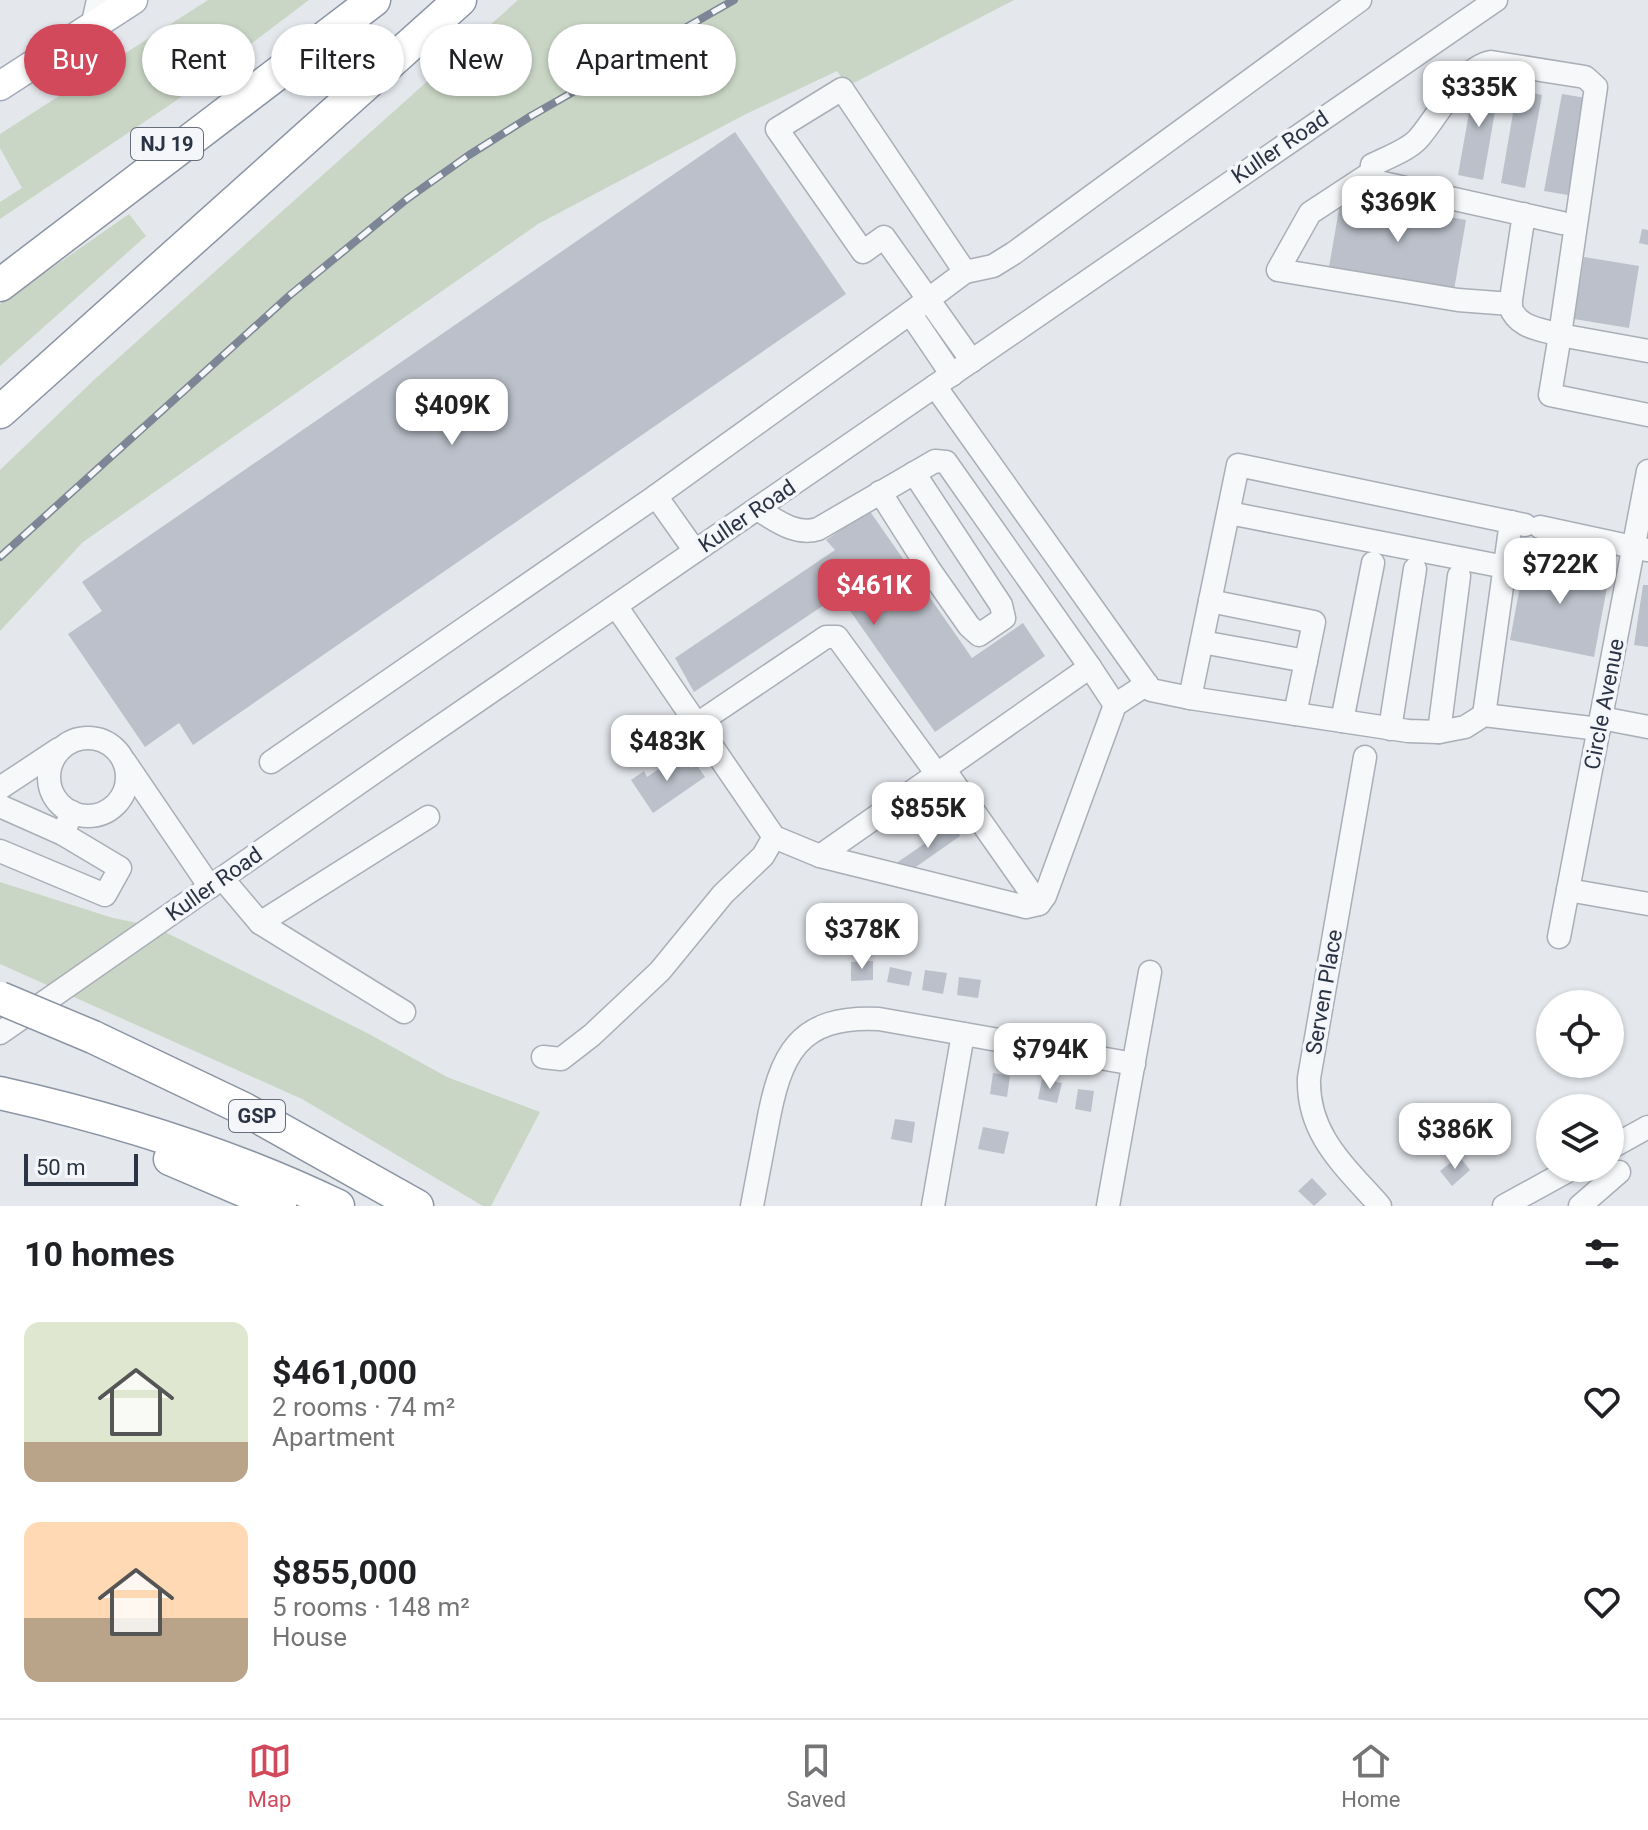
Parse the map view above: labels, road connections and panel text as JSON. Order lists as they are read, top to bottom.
{
  "streets": {
    "highway": ["NJ 19", "GSP"],
    "street": ["Kuller Road", "Circle Avenue", "Serven Place"]
  },
  "scale_bar": "50 m",
  "page": {
    "chip": [
      "Buy",
      "Rent",
      "Filters",
      "New",
      "Apartment"
    ],
    "price": [
      "$335K",
      "$369K",
      "$409K",
      "$722K",
      "$461K",
      "$483K",
      "$855K",
      "$378K",
      "$794K",
      "$386K"
    ],
    "scale": "50 m",
    "heading": "10 homes",
    "list": [
      {
        "name": "$461,000",
        "note": "2 rooms · 74 m² · Apartment"
      },
      {
        "name": "$855,000",
        "note": "5 rooms · 148 m² · House"
      }
    ],
    "tabs": ["Map", "Saved", "Home"]
  }
}
